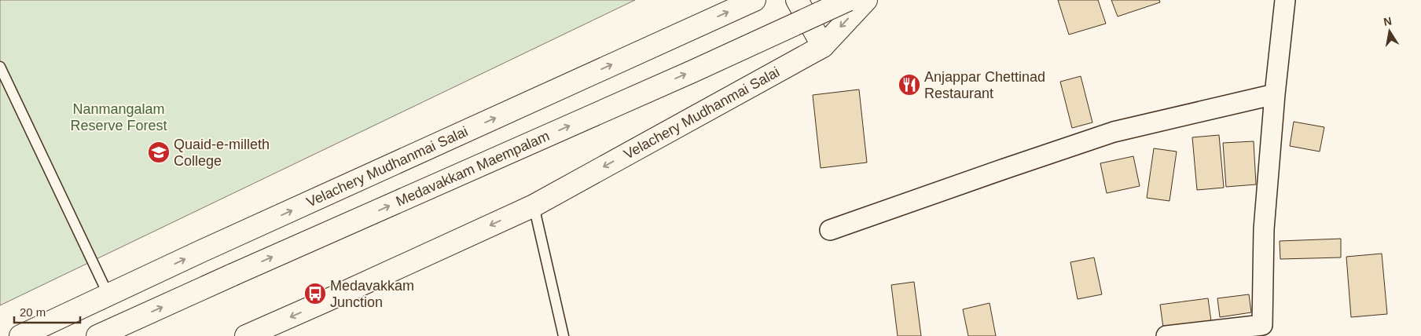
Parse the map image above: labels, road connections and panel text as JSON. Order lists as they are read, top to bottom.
{
  "streets": {
    "main road": ["Velachery Mudhanmai Salai", "Medavakkam Maempalam"]
  },
  "one_way": ["Medavakkam Maempalam"],
  "parks": ["Nanmangalam Reserve Forest"],
  "places": {
    "restaurant": ["Anjappar Chettinad Restaurant"],
    "school or university": ["Quaid-e-milleth College"],
    "bus stop": ["Medavakkam Junction"]
  },
  "scale_bar": "20 m",
  "north": "top"
}
